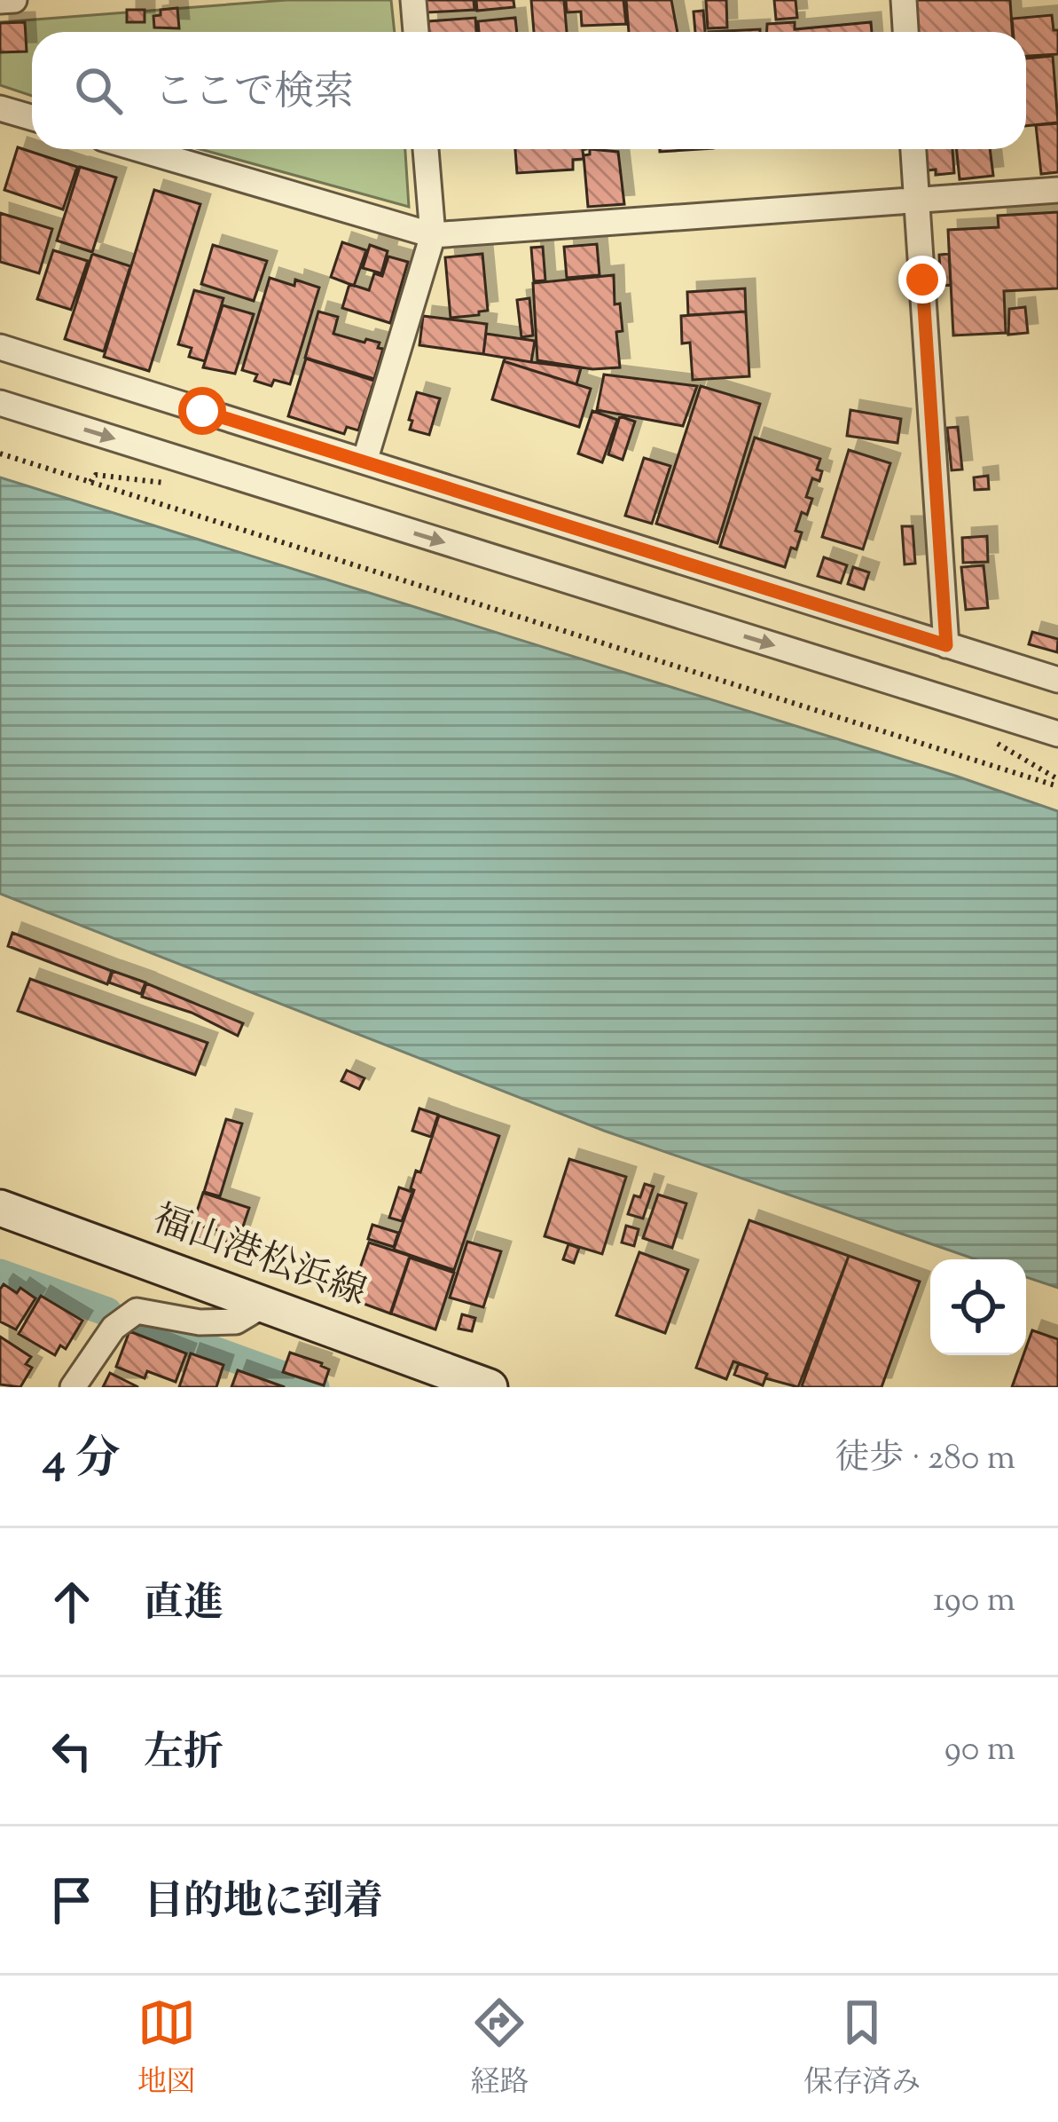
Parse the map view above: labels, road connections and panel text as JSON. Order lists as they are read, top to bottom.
{
  "streets": {
    "main road": ["福山港松浜線"]
  },
  "page": {
    "search": "ここで検索",
    "heading": ["4 分", "徒歩 · 280 m"],
    "list": [
      ["直進", "190 m"],
      ["左折", "90 m"],
      "目的地に到着"
    ],
    "nav": ["地図", "経路", "保存済み"]
  }
}
